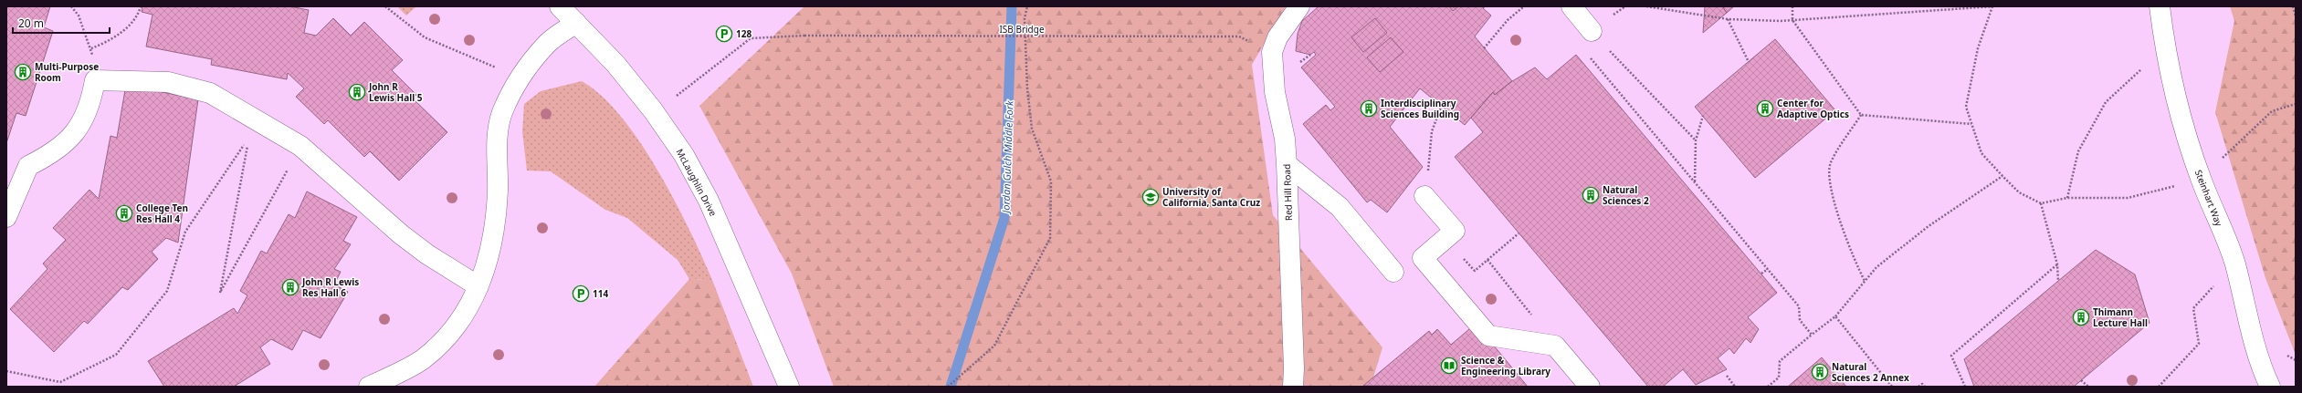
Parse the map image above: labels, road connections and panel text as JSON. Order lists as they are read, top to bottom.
{
  "streets": {
    "street": ["McLaughlin Drive", "Red Hill Road", "Steinhart Way"],
    "path": ["ISB Bridge"]
  },
  "water": ["Jordan Gulch Middle Fork"],
  "places": {
    "parking": ["128", "114"],
    "building": [
      "Multi-Purpose Room",
      "John R Lewis Hall 5",
      "Interdisciplinary Sciences Building",
      "Center for Adaptive Optics",
      "Natural Sciences 2",
      "College Ten Res Hall 4",
      "John R Lewis Res Hall 6",
      "Thimann Lecture Hall",
      "Natural Sciences 2 Annex"
    ],
    "school or university": ["University of California, Santa Cruz"],
    "library": ["Science & Engineering Library"]
  },
  "scale_bar": "20 m"
}
